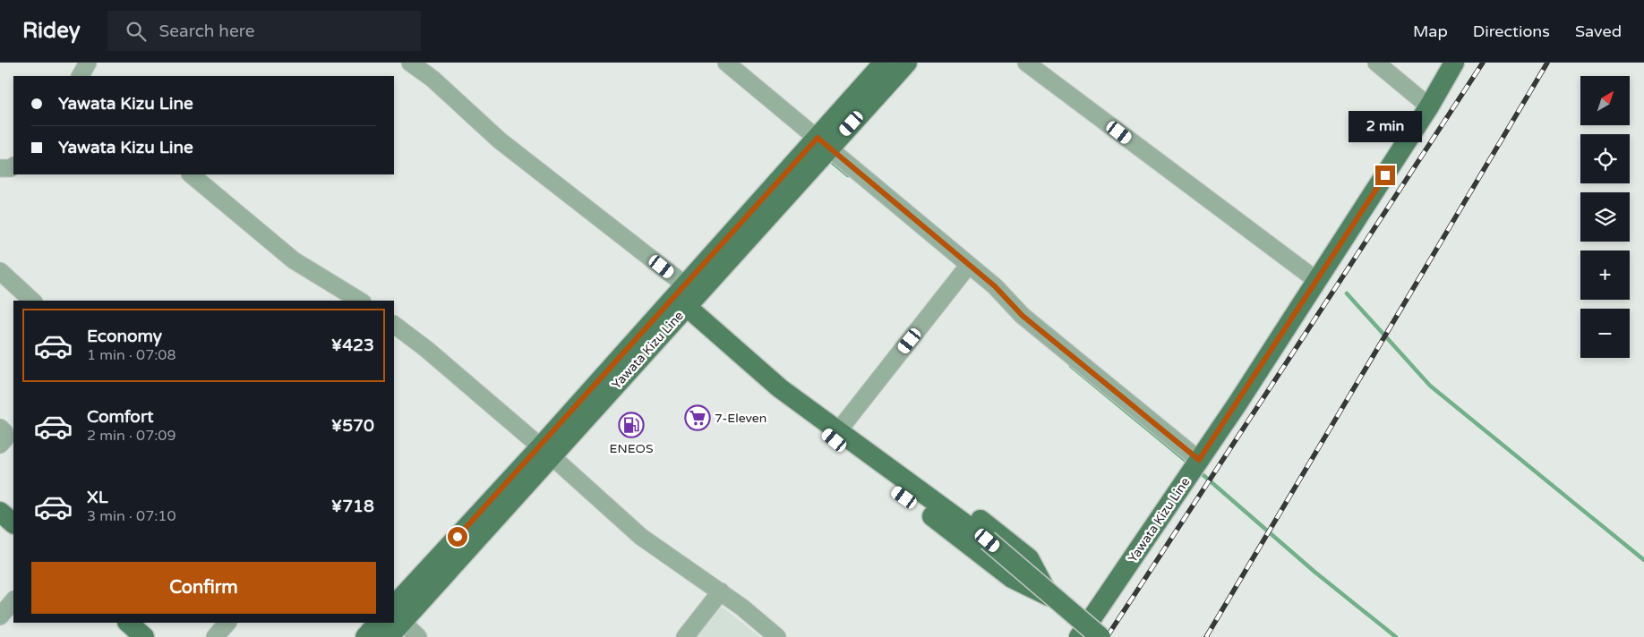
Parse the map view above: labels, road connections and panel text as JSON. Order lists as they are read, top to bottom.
{
  "streets": {
    "main road": ["Yawata Kizu Line"]
  },
  "places": {
    "supermarket": ["7-Eleven"],
    "fuel station": ["ENEOS"]
  },
  "north": "top right",
  "page": {
    "header": "Ridey",
    "search": "Search here",
    "nav": ["Map", "Directions", "Saved"],
    "map_buttons": ["+", "−"],
    "banner": ["Yawata Kizu Line", "Yawata Kizu Line"],
    "bubble": "2 min",
    "list": [
      {
        "name": "Economy",
        "note": "1 min · 07:08",
        "value": "¥423"
      },
      {
        "name": "Comfort",
        "note": "2 min · 07:09",
        "value": "¥570"
      },
      {
        "name": "XL",
        "note": "3 min · 07:10",
        "value": "¥718"
      }
    ],
    "buttons": "Confirm"
  }
}
